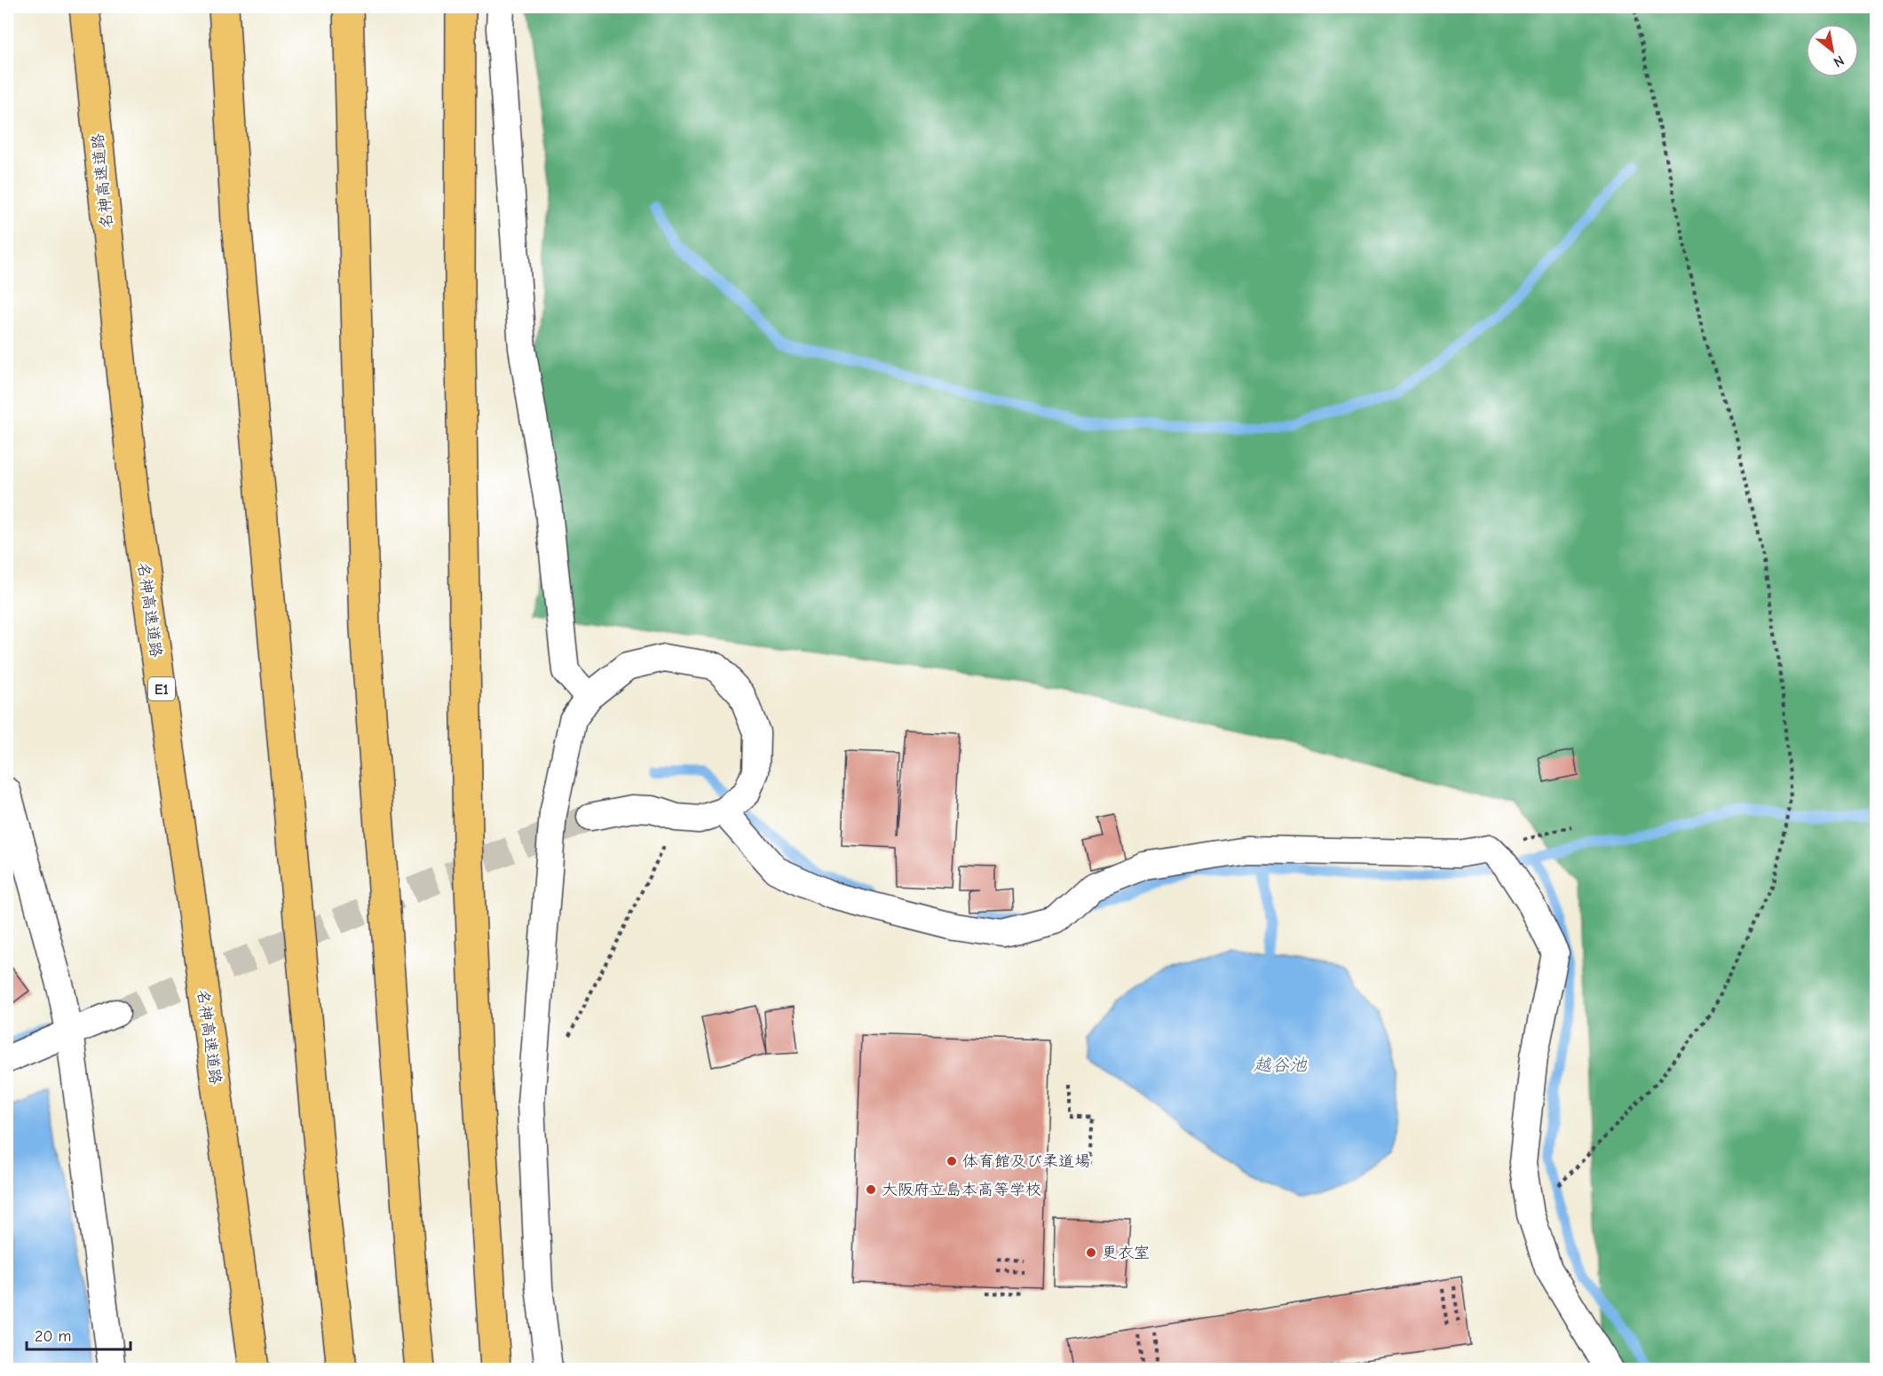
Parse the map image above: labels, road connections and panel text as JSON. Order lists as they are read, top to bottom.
{
  "streets": {
    "highway": ["名神高速道路", "E1"]
  },
  "water": ["越谷池"],
  "places": ["体育館及び柔道場", "大阪府立島本高等学校", "更衣室"],
  "scale_bar": "20 m",
  "north": "bottom right"
}
